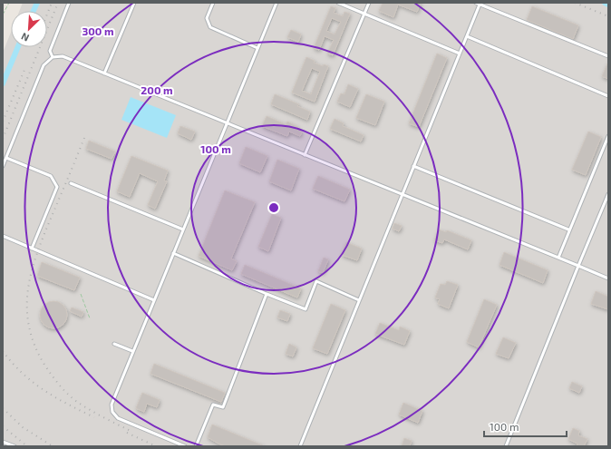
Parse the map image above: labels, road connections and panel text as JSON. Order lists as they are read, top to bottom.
{
  "scale_bar": "100 m",
  "north": "bottom left",
  "rings": ["300 m", "200 m", "100 m"]
}
